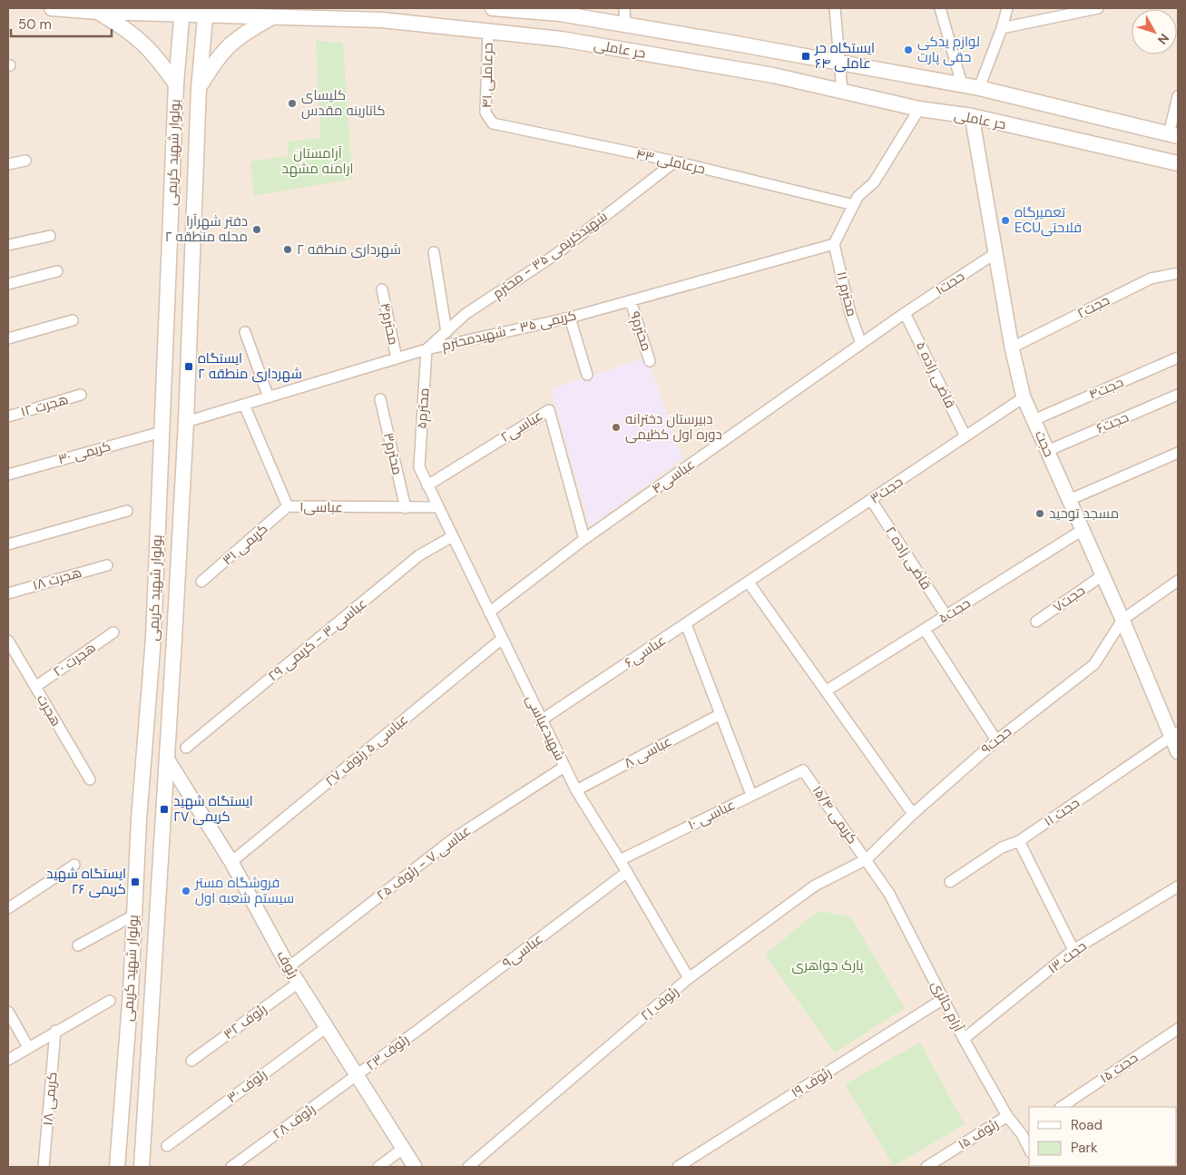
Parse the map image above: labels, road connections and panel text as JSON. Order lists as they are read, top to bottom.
{
  "streets": {
    "main road": ["حر عاملی", "بولوار شهید کریمی"],
    "street": [
      "حرعاملی ۴۱",
      "حرعاملی ۴۳",
      "شهیدکریمی ۳۵ - محترم",
      "حجت۱",
      "محترم ۱۱",
      "حجت۲",
      "محترم۴",
      "کریمی ۳۵ - شهیدمحترم",
      "محترم۹",
      "قاضی زاده ۵",
      "حجت۴",
      "هجرت ۱۲",
      "محترم۵",
      "حجت۶",
      "عباسی۲",
      "حجت",
      "کریمی ۳۰",
      "محترم۳",
      "عباسی۴",
      "حجت۳",
      "عباسی۱",
      "کریمی ۳۱",
      "قاضی زاده ۲",
      "هجرت ۱۸",
      "حجت۷",
      "حجت۵",
      "عباسی ۳ - کریمی ۲۹",
      "عباسی۶",
      "هجرت ۲۰",
      "هجرت",
      "شهیدعباسی",
      "حجت۹",
      "عباسی ۵ رئوف ۲۷",
      "عباسی ۸",
      "حجت ۱۱",
      "عباسی ۱۰",
      "کریمی ۱۵/۴",
      "عباسی ۷ - رئوف ۲۵",
      "عباسی۹",
      "حجت ۱۳",
      "رئوف",
      "رئوف ۲۱",
      "آرام حائری",
      "رئوف ۳۲",
      "رئوف ۲۳",
      "حجت ۱۵",
      "رئوف ۱۹",
      "رئوف ۳۰",
      "کریمی ۱۸",
      "رئوف ۲۸",
      "رئوف ۱۵"
    ]
  },
  "crossings": [
    ["حر عاملی", "حرعاملی ۴۱"],
    ["حر عاملی", "بولوار شهید کریمی"],
    ["حر عاملی", "حجت"],
    ["حرعاملی ۴۱", "حرعاملی ۴۳"],
    ["بولوار شهید کریمی", "کریمی ۳۵ - شهیدمحترم"],
    ["بولوار شهید کریمی", "کریمی ۳۰"],
    ["بولوار شهید کریمی", "رئوف"],
    ["حرعاملی ۴۳", "شهیدکریمی ۳۵ - محترم"],
    ["شهیدکریمی ۳۵ - محترم", "کریمی ۳۵ - شهیدمحترم"],
    ["شهیدکریمی ۳۵ - محترم", "محترم۵"],
    ["حجت۱", "قاضی زاده ۵"],
    ["حجت۱", "حجت"],
    ["حجت۱", "عباسی۴"],
    ["محترم ۱۱", "کریمی ۳۵ - شهیدمحترم"],
    ["محترم ۱۱", "عباسی۴"],
    ["حجت۲", "حجت"],
    ["محترم۴", "کریمی ۳۵ - شهیدمحترم"],
    ["کریمی ۳۵ - شهیدمحترم", "محترم۹"],
    ["کریمی ۳۵ - شهیدمحترم", "محترم۵"],
    ["کریمی ۳۵ - شهیدمحترم", "عباسی۱"],
    ["قاضی زاده ۵", "عباسی۴"],
    ["قاضی زاده ۵", "حجت۳"],
    ["حجت۴", "حجت"],
    ["محترم۵", "شهیدعباسی"],
    ["حجت۶", "حجت"],
    ["عباسی۲", "عباسی۴"],
    ["عباسی۲", "شهیدعباسی"],
    ["حجت", "حجت۳"],
    ["حجت", "حجت۷"],
    ["حجت", "حجت۵"],
    ["حجت", "حجت۹"],
    ["حجت", "حجت ۱۱"],
    ["محترم۳", "عباسی۱"],
    ["عباسی۴", "شهیدعباسی"],
    ["حجت۳", "قاضی زاده ۲"],
    ["حجت۳", "عباسی۶"],
    ["عباسی۱", "کریمی ۳۱"],
    ["عباسی۱", "شهیدعباسی"],
    ["قاضی زاده ۲", "حجت۵"],
    ["عباسی ۳ - کریمی ۲۹", "شهیدعباسی"],
    ["عباسی۶", "شهیدعباسی"],
    ["هجرت ۲۰", "هجرت"],
    ["شهیدعباسی", "عباسی ۵ رئوف ۲۷"],
    ["شهیدعباسی", "عباسی ۸"],
    ["شهیدعباسی", "عباسی ۱۰"],
    ["شهیدعباسی", "عباسی ۷ - رئوف ۲۵"],
    ["شهیدعباسی", "عباسی۹"],
    ["شهیدعباسی", "رئوف ۲۱"],
    ["حجت۹", "کریمی ۱۵/۴"],
    ["حجت۹", "رئوف ۲۱"],
    ["حجت۹", "آرام حائری"],
    ["عباسی ۵ رئوف ۲۷", "رئوف"],
    ["عباسی ۱۰", "کریمی ۱۵/۴"],
    ["کریمی ۱۵/۴", "رئوف ۲۱"],
    ["کریمی ۱۵/۴", "آرام حائری"],
    ["عباسی ۷ - رئوف ۲۵", "رئوف"],
    ["عباسی۹", "رئوف ۲۳"],
    ["حجت ۱۳", "آرام حائری"],
    ["رئوف", "رئوف ۳۲"],
    ["رئوف", "رئوف ۲۳"],
    ["رئوف", "رئوف ۳۰"],
    ["رئوف", "رئوف ۲۸"],
    ["رئوف ۲۱", "آرام حائری"],
    ["آرام حائری", "رئوف ۱۹"],
    ["آرام حائری", "رئوف ۱۵"],
    ["رئوف ۲۳", "رئوف ۲۸"]
  ],
  "parks": ["آرامستان ارامنه مشهد", "پارک جواهری"],
  "places": {
    "other": [
      "لوازم یدکی حقی پارت",
      "کلیسای کاتارینه مقدس",
      "تعمیرگاه ECUفلاحتی",
      "دفتر شهرآرا محله منطقه ۲",
      "شهرداری منطقه ۲",
      "دبیرستان دخترانه دوره اول کظیمی",
      "مسجد توحید",
      "فروشگاه مستر سیستم شعبه اول"
    ],
    "transit": [
      "ایستگاه حر عاملی ۶۴",
      "ایستگاه شهرداری منطقه ۲",
      "ایستگاه شهید کریمی ۲۷",
      "ایستگاه شهید کریمی ۲۶"
    ]
  },
  "legend": ["Road", "Park"],
  "scale_bar": "50 m",
  "north": "bottom right"
}
